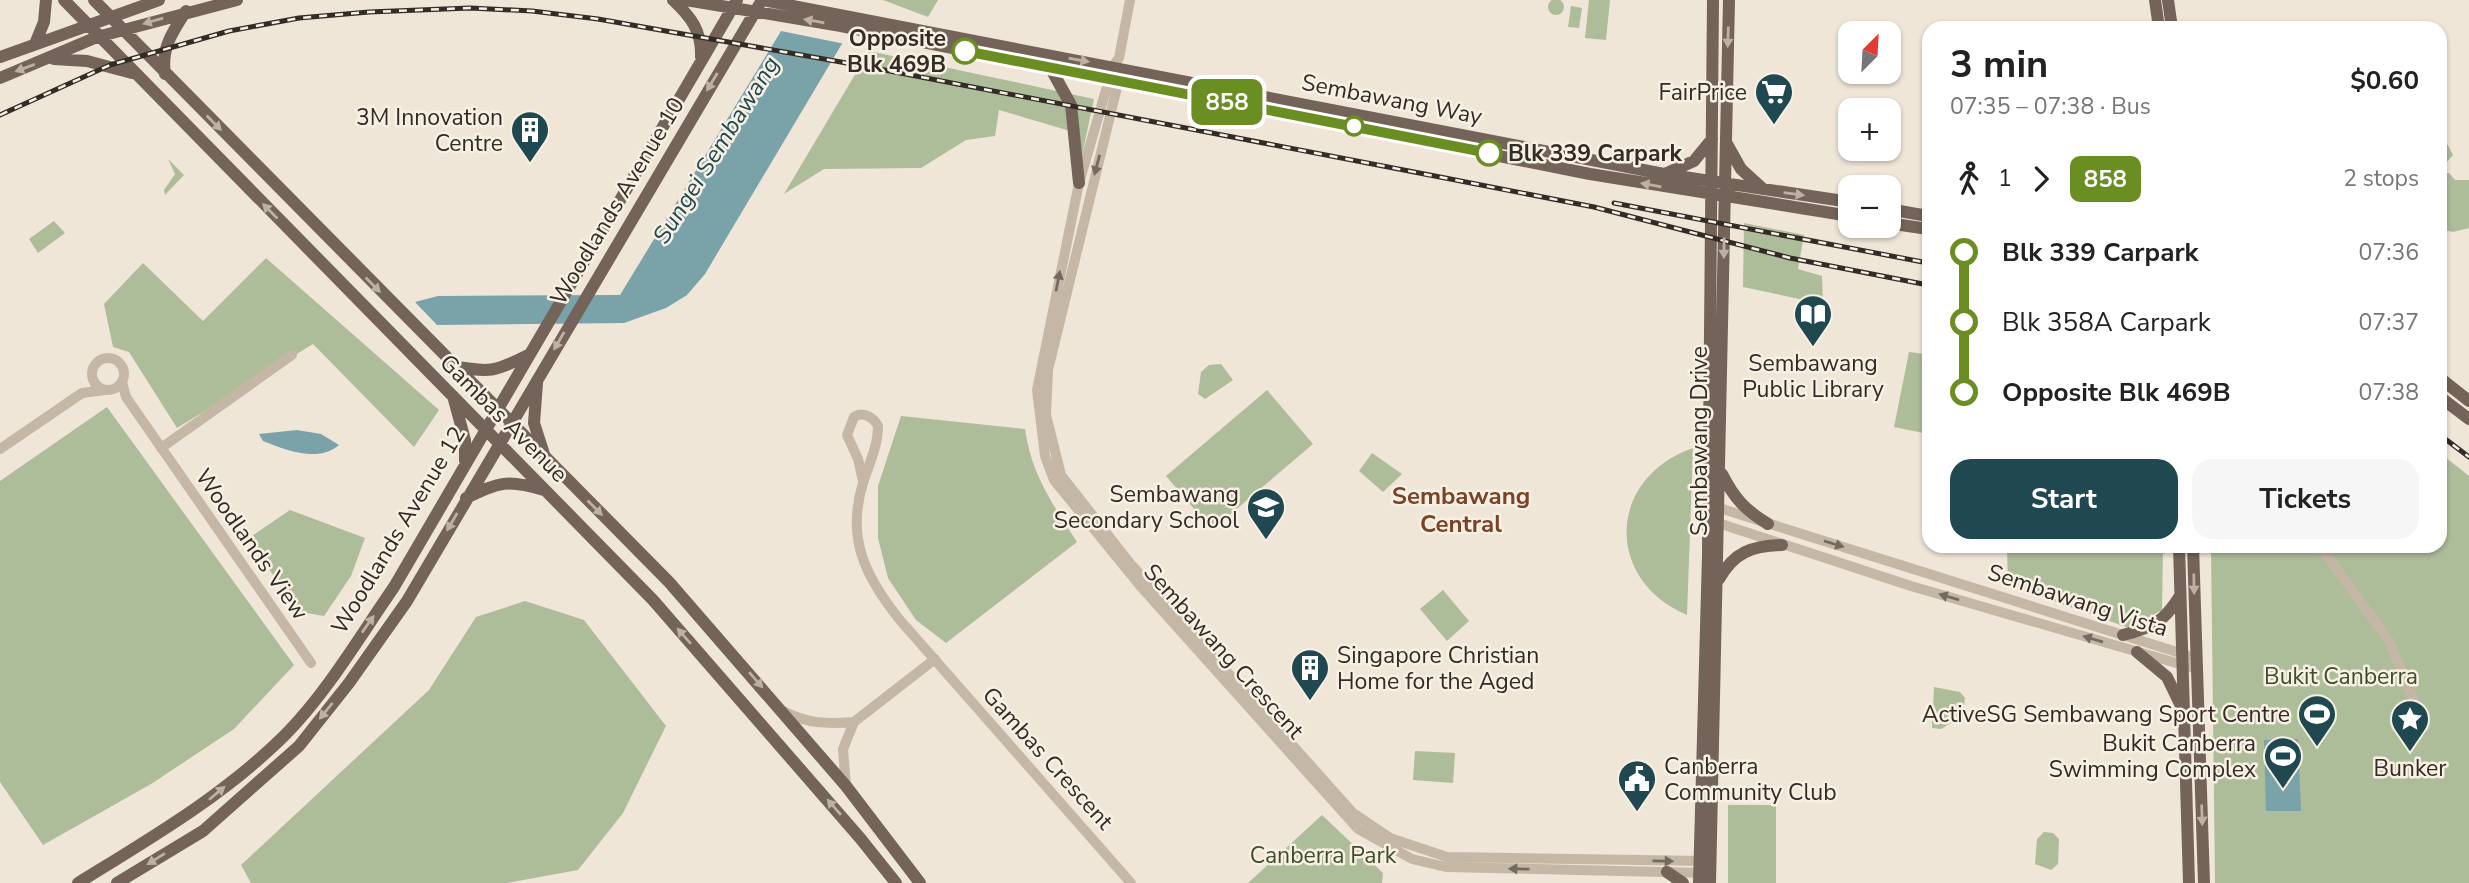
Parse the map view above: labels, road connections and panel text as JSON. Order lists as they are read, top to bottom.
{
  "streets": {
    "main road": [
      "Sembawang Way",
      "Woodlands Avenue 10",
      "Gambas Avenue",
      "Sembawang Drive",
      "Woodlands Avenue 12"
    ],
    "street": [
      "Woodlands View",
      "Sembawang Vista",
      "Sembawang Crescent",
      "Gambas Crescent"
    ]
  },
  "crossings": [
    ["Sembawang Way", "Woodlands Avenue 10"],
    ["Sembawang Way", "Sembawang Drive"],
    ["Sembawang Way", "Sembawang Crescent"],
    ["Woodlands Avenue 10", "Gambas Avenue"],
    ["Woodlands Avenue 10", "Woodlands Avenue 12"],
    ["Gambas Avenue", "Woodlands Avenue 12"],
    ["Sembawang Drive", "Sembawang Vista"],
    ["Sembawang Drive", "Sembawang Crescent"]
  ],
  "districts": ["Sembawang Central"],
  "water": ["Sungei Sembawang"],
  "parks": ["Bukit Canberra", "Canberra Park"],
  "places": {
    "other": ["Opposite Blk 469B", "Blk 339 Carpark"],
    "supermarket": ["FairPrice"],
    "building": ["3M Innovation Centre", "Singapore Christian Home for the Aged"],
    "library": ["Sembawang Public Library"],
    "school or university": ["Sembawang Secondary School"],
    "sports": ["ActiveSG Sembawang Sport Centre", "Bukit Canberra Swimming Complex"],
    "place": ["Bunker"],
    "public building": ["Canberra Community Club"]
  },
  "lines": ["bus line 858"],
  "north": "top right",
  "page": {
    "on_map": "858",
    "map_buttons": ["+", "−"],
    "heading": ["3 min", "07:35 – 07:38 · Bus", "$0.60"],
    "legs": ["1", "858", "2 stops"],
    "list": [
      {
        "name": "Blk 339 Carpark",
        "value": "07:36"
      },
      {
        "name": "Blk 358A Carpark",
        "value": "07:37"
      },
      {
        "name": "Opposite Blk 469B",
        "value": "07:38"
      }
    ],
    "buttons": ["Start", "Tickets"]
  }
}
